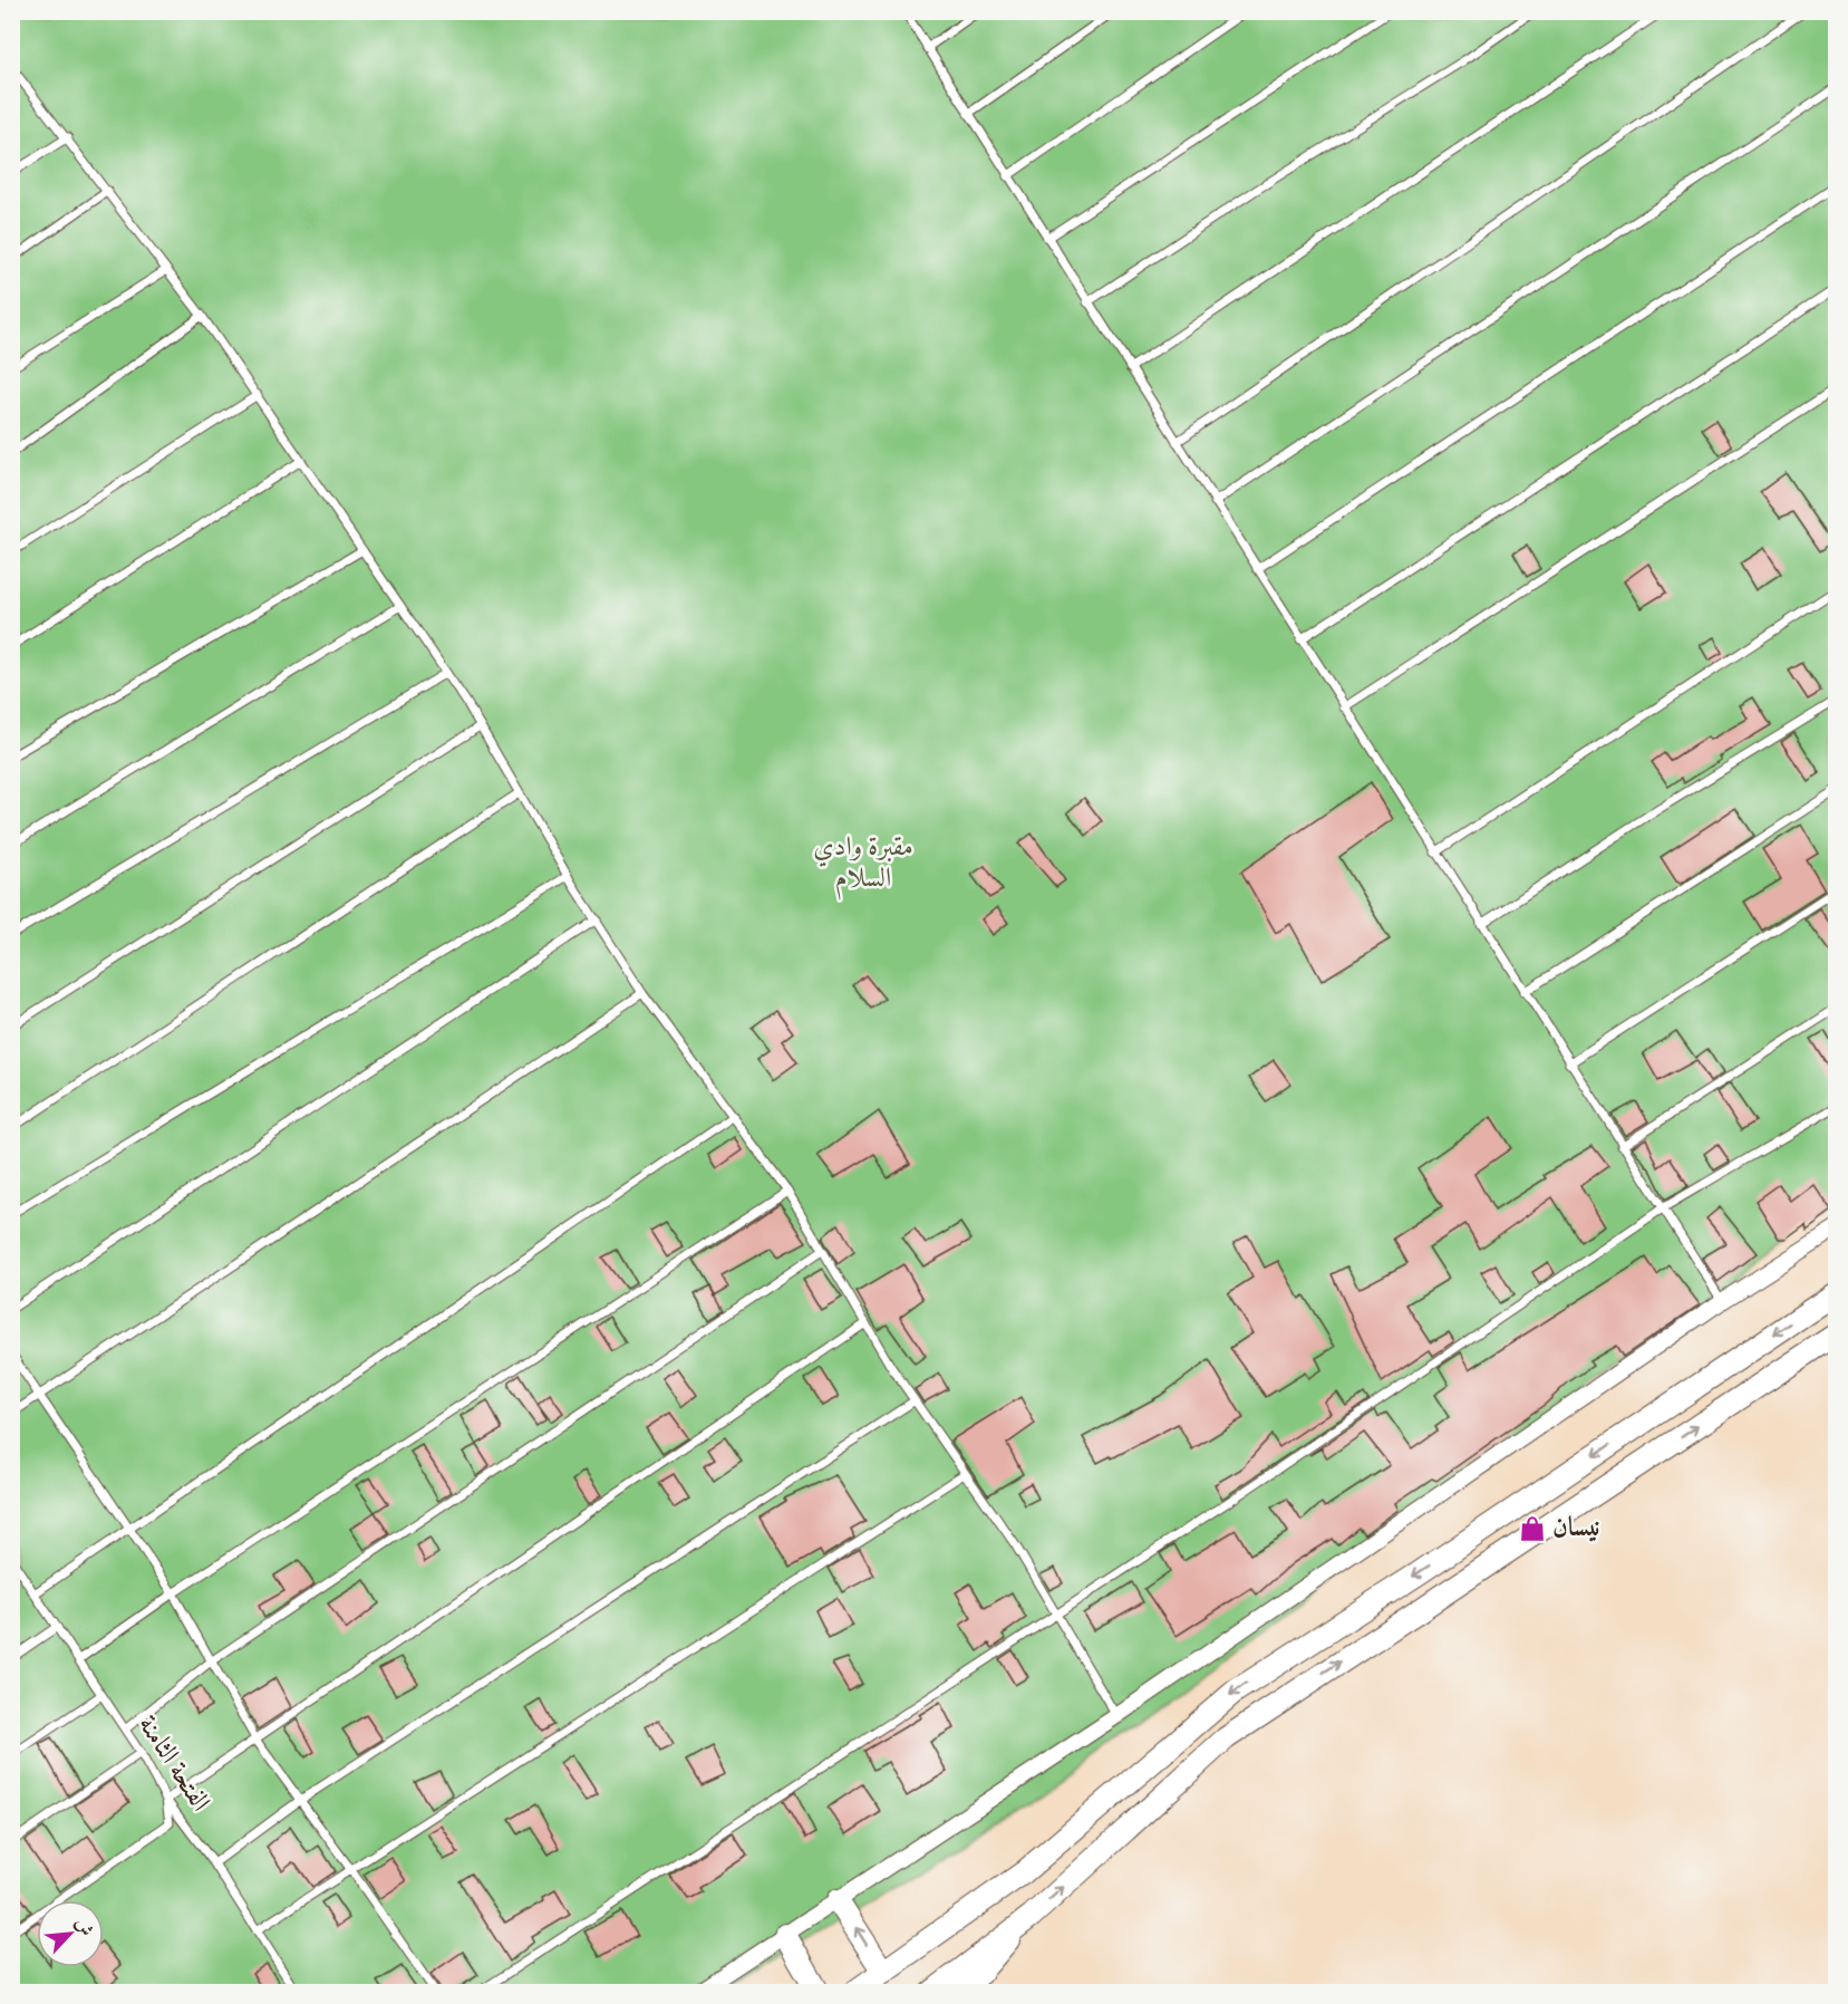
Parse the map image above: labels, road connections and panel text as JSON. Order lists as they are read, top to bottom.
{
  "streets": {
    "lane": ["الفتحة الثامنة"]
  },
  "parks": ["مقبرة وادي السلام"],
  "places": {
    "shop": ["نيسان"]
  },
  "north": "top right"
}
